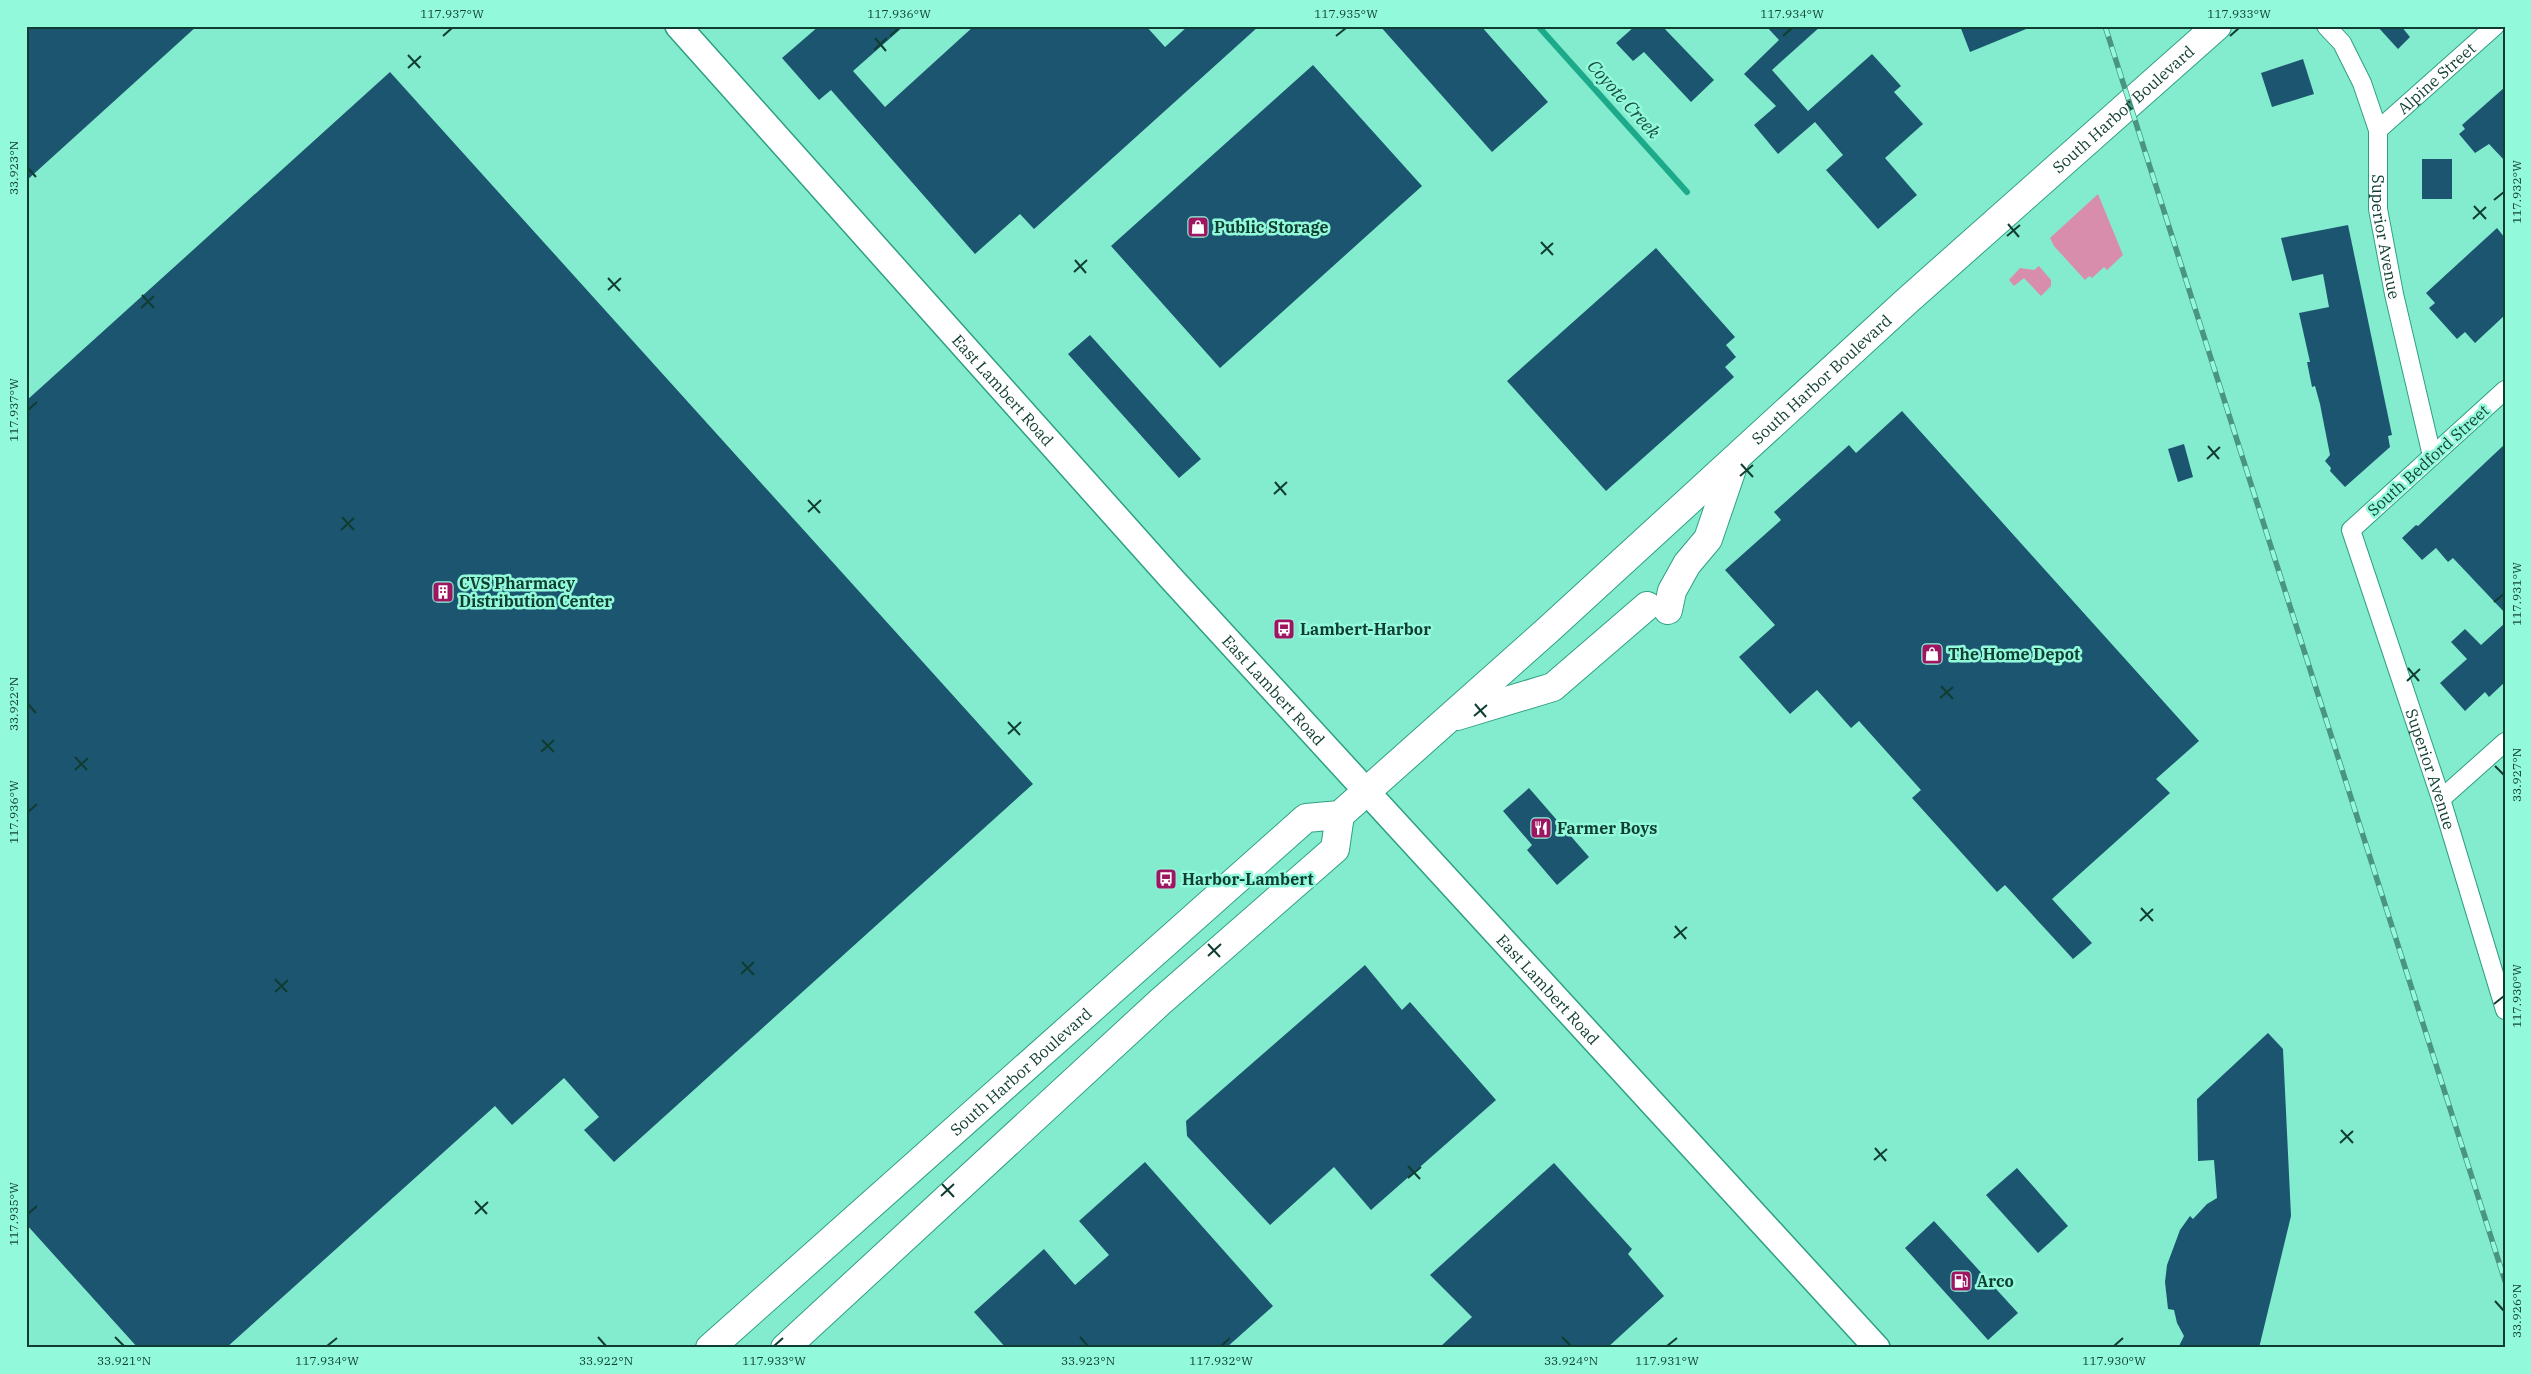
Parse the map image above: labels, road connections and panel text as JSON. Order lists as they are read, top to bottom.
{
  "streets": {
    "main road": ["South Harbor Boulevard", "East Lambert Road"],
    "street": ["Alpine Street", "Superior Avenue", "South Bedford Street"]
  },
  "crossings": [
    ["Alpine Street", "Superior Avenue"],
    ["South Harbor Boulevard", "East Lambert Road"],
    ["Superior Avenue", "South Bedford Street"]
  ],
  "water": ["Coyote Creek"],
  "places": {
    "shop": ["Public Storage", "The Home Depot"],
    "building": ["CVS Pharmacy Distribution Center"],
    "bus stop": ["Lambert-Harbor", "Harbor-Lambert"],
    "restaurant": ["Farmer Boys"],
    "fuel station": ["Arco"]
  },
  "coordinates": [
    "117.937°W",
    "117.936°W",
    "117.935°W",
    "117.934°W",
    "117.933°W",
    "33.923°N",
    "117.932°W",
    "117.931°W",
    "33.922°N",
    "33.927°N",
    "117.930°W",
    "33.926°N",
    "33.921°N",
    "33.924°N"
  ]
}
